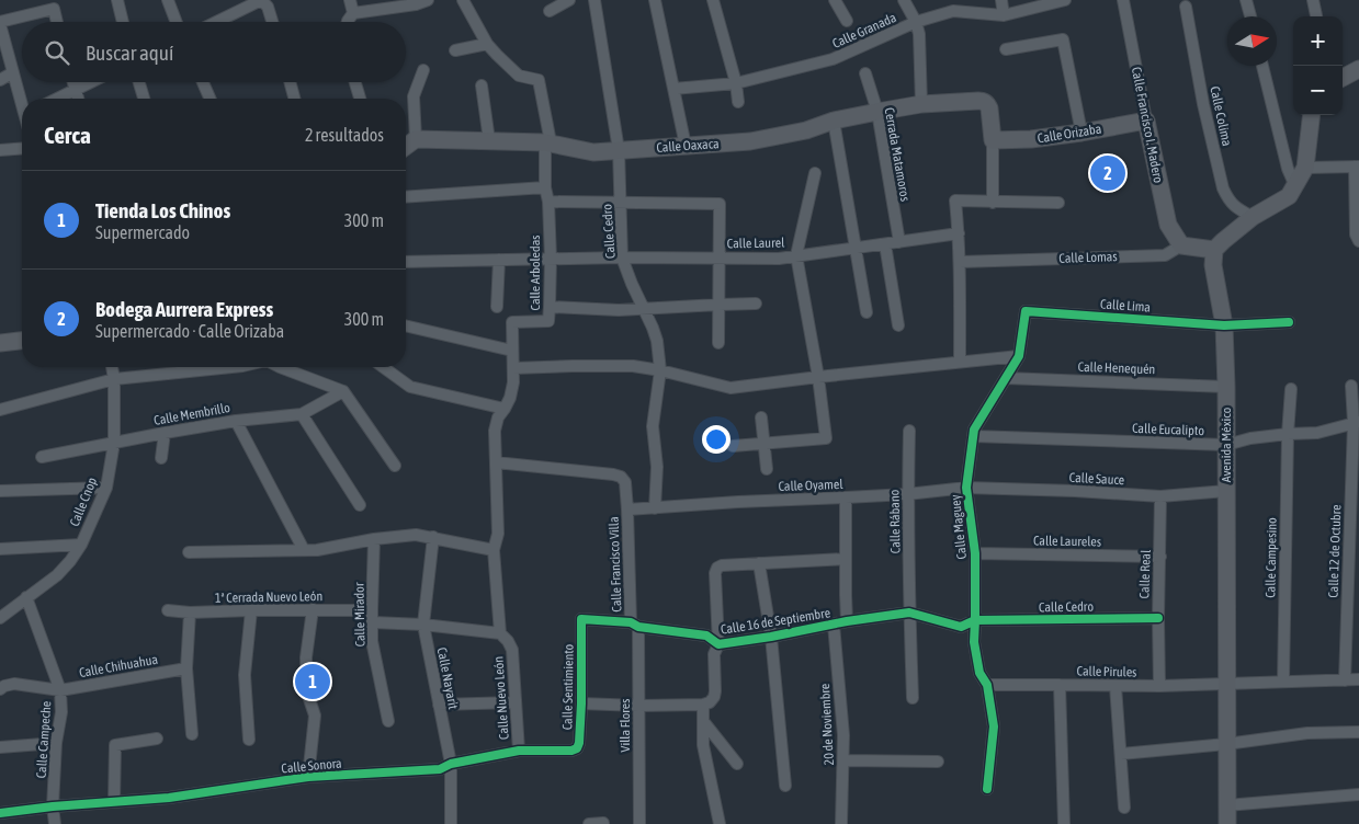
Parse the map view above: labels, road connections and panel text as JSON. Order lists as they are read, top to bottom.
{
  "streets": {
    "street": [
      "Calle Granada",
      "Calle Colima",
      "Calle Francisco I. Madero",
      "Calle Orizaba",
      "Calle Oaxaca",
      "Cerrada Matamoros",
      "Calle Cedro",
      "Calle Laurel",
      "Calle Lomas",
      "Calle Arboledas",
      "Calle Lima",
      "Calle Henequén",
      "Calle Membrillo",
      "Calle Eucalipto",
      "Avenida México",
      "Calle Sauce",
      "Calle Oyamel",
      "Calle Cnop",
      "Calle Rábano",
      "Calle Maguey",
      "Calle Laureles",
      "Calle 12 de Octubre",
      "Calle Campesino",
      "Calle Francisco Villa",
      "Calle Real",
      "1ª Cerrada Nuevo León",
      "Calle Mirador",
      "Calle 16 de Septiembre",
      "Calle Chihuahua",
      "Calle Pirules",
      "Calle Nayarit",
      "Calle Sentimiento",
      "Calle Nuevo León",
      "20 de Noviembre",
      "Villa Flores",
      "Calle Campeche",
      "Calle Sonora"
    ]
  },
  "crossings": [
    ["Calle Francisco I. Madero", "Calle Orizaba"],
    ["Calle Francisco I. Madero", "Calle Lomas"],
    ["Calle Orizaba", "Calle Oaxaca"],
    ["Calle Oaxaca", "Cerrada Matamoros"],
    ["Calle Oaxaca", "Calle Cedro"],
    ["Calle Oaxaca", "Calle Arboledas"],
    ["Cerrada Matamoros", "Calle Laurel"],
    ["Calle Cedro", "Calle Laurel"],
    ["Calle Cedro", "Calle Maguey"],
    ["Calle Cedro", "Calle Real"],
    ["Calle Cedro", "Calle 16 de Septiembre"],
    ["Calle Laurel", "Calle Arboledas"],
    ["Calle Lomas", "Avenida México"],
    ["Calle Arboledas", "Calle Nuevo León"],
    ["Calle Lima", "Avenida México"],
    ["Calle Lima", "Calle Maguey"],
    ["Calle Henequén", "Avenida México"],
    ["Calle Henequén", "Calle Maguey"],
    ["Calle Membrillo", "Calle Cnop"],
    ["Calle Eucalipto", "Avenida México"],
    ["Calle Eucalipto", "Calle Maguey"],
    ["Calle Eucalipto", "Calle 12 de Octubre"],
    ["Calle Eucalipto", "Calle Campesino"],
    ["Avenida México", "Calle Sauce"],
    ["Avenida México", "Calle Pirules"],
    ["Calle Sauce", "Calle Oyamel"],
    ["Calle Sauce", "Calle Maguey"],
    ["Calle Sauce", "Calle Real"],
    ["Calle Oyamel", "Calle Rábano"],
    ["Calle Oyamel", "Calle Maguey"],
    ["Calle Oyamel", "Calle Francisco Villa"],
    ["Calle Cnop", "Calle Campeche"],
    ["Calle Rábano", "Calle 16 de Septiembre"],
    ["Calle Maguey", "Calle Laureles"],
    ["Calle Maguey", "Calle 16 de Septiembre"],
    ["Calle Maguey", "Calle Pirules"],
    ["Calle Laureles", "Calle Real"],
    ["Calle 12 de Octubre", "Calle Pirules"],
    ["Calle Campesino", "Calle Pirules"],
    ["Calle Francisco Villa", "Calle 16 de Septiembre"],
    ["Calle Francisco Villa", "Villa Flores"],
    ["Calle Real", "Calle Pirules"],
    ["1ª Cerrada Nuevo León", "Calle Mirador"],
    ["Calle 16 de Septiembre", "Calle Sentimiento"],
    ["Calle 16 de Septiembre", "20 de Noviembre"],
    ["Calle 16 de Septiembre", "Villa Flores"],
    ["Calle Chihuahua", "Calle Campeche"],
    ["Calle Nayarit", "Calle Sonora"],
    ["Calle Sentimiento", "Calle Sonora"],
    ["Calle Nuevo León", "Calle Sonora"],
    ["Calle Campeche", "Calle Sonora"]
  ],
  "north": "right",
  "page": {
    "map_buttons": ["+", "−"],
    "search": "Buscar aquí",
    "heading": ["Cerca", "2 resultados"],
    "pins": ["2", "1"],
    "list": [
      {
        "mark": "1",
        "name": "Tienda Los Chinos",
        "note": "Supermercado",
        "value": "300 m"
      },
      {
        "mark": "2",
        "name": "Bodega Aurrera Express",
        "note": "Supermercado · Calle Orizaba",
        "value": "300 m"
      }
    ]
  }
}
